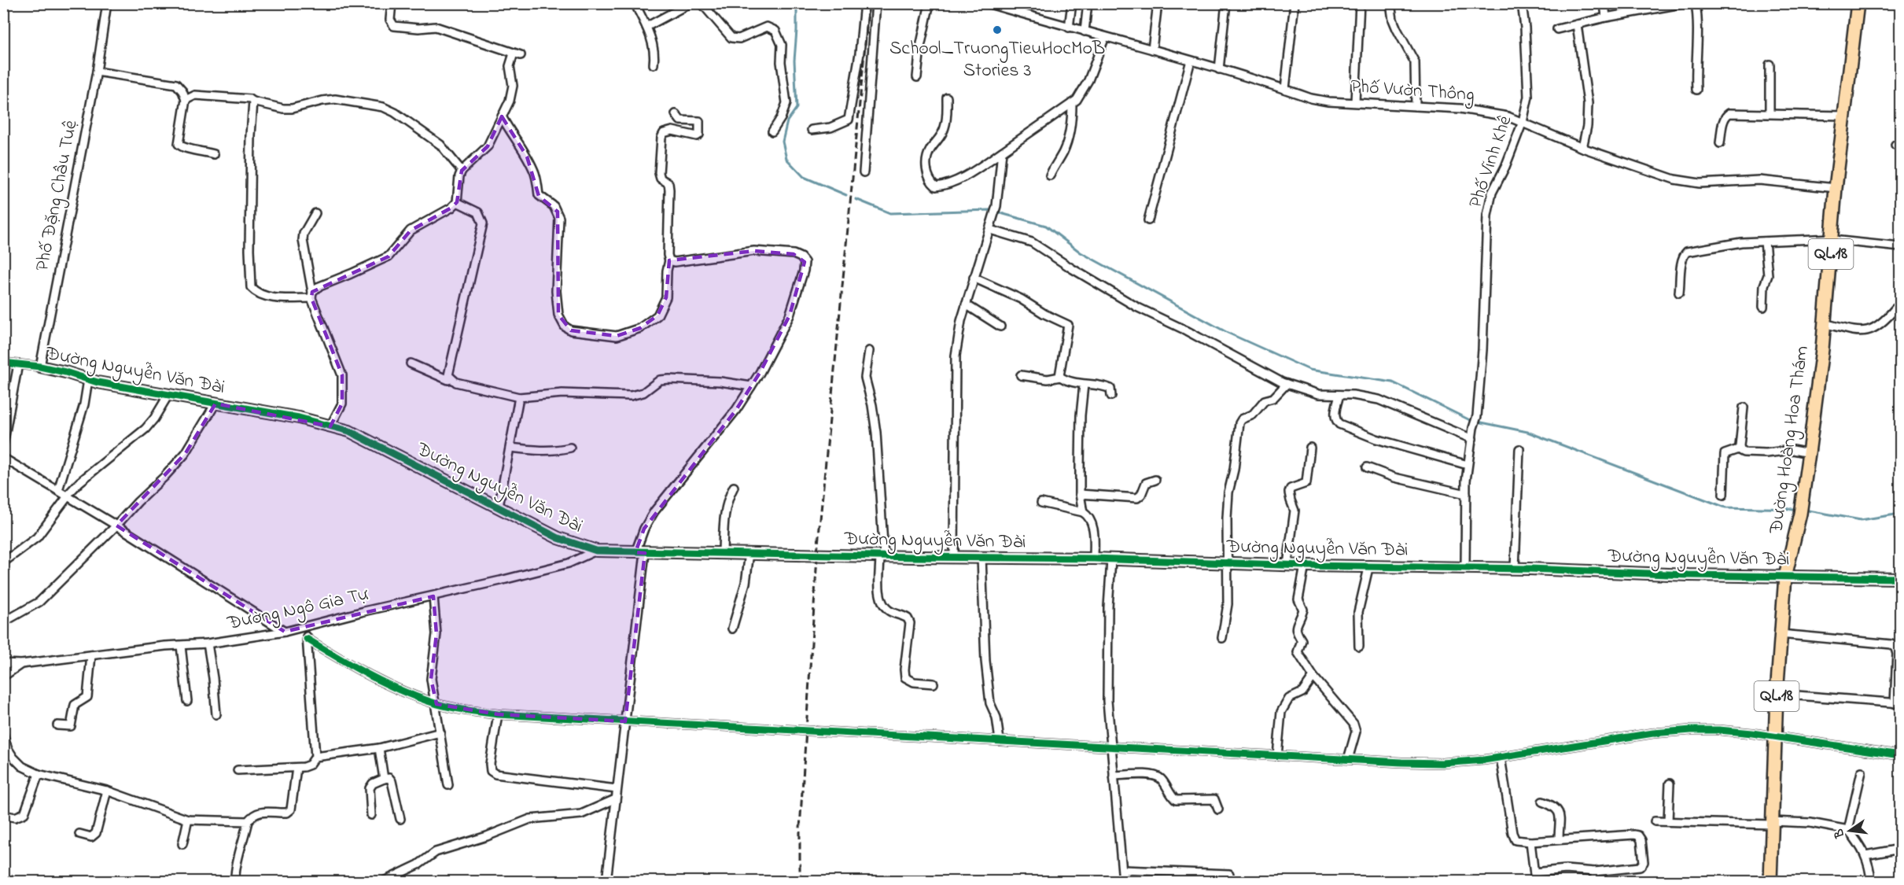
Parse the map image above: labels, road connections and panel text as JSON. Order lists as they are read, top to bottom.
{
  "streets": {
    "main road": ["QL.18", "Đường Hoàng Hoa Thám"],
    "street": [
      "Phố Vườn Thông",
      "Phố Vĩnh Khê",
      "Phố Đặng Châu Tuệ",
      "Đường Nguyễn Văn Đài",
      "Đường Ngô Gia Tự"
    ]
  },
  "crossings": [
    ["Phố Vườn Thông", "Phố Vĩnh Khê"],
    ["Phố Vườn Thông", "Đường Hoàng Hoa Thám"],
    ["Phố Đặng Châu Tuệ", "Đường Nguyễn Văn Đài"],
    ["Đường Nguyễn Văn Đài", "Đường Hoàng Hoa Thám"],
    ["Đường Nguyễn Văn Đài", "Đường Ngô Gia Tự"]
  ],
  "places": ["School_TruongTieuHocMoB Stories 3"],
  "north": "left"
}
